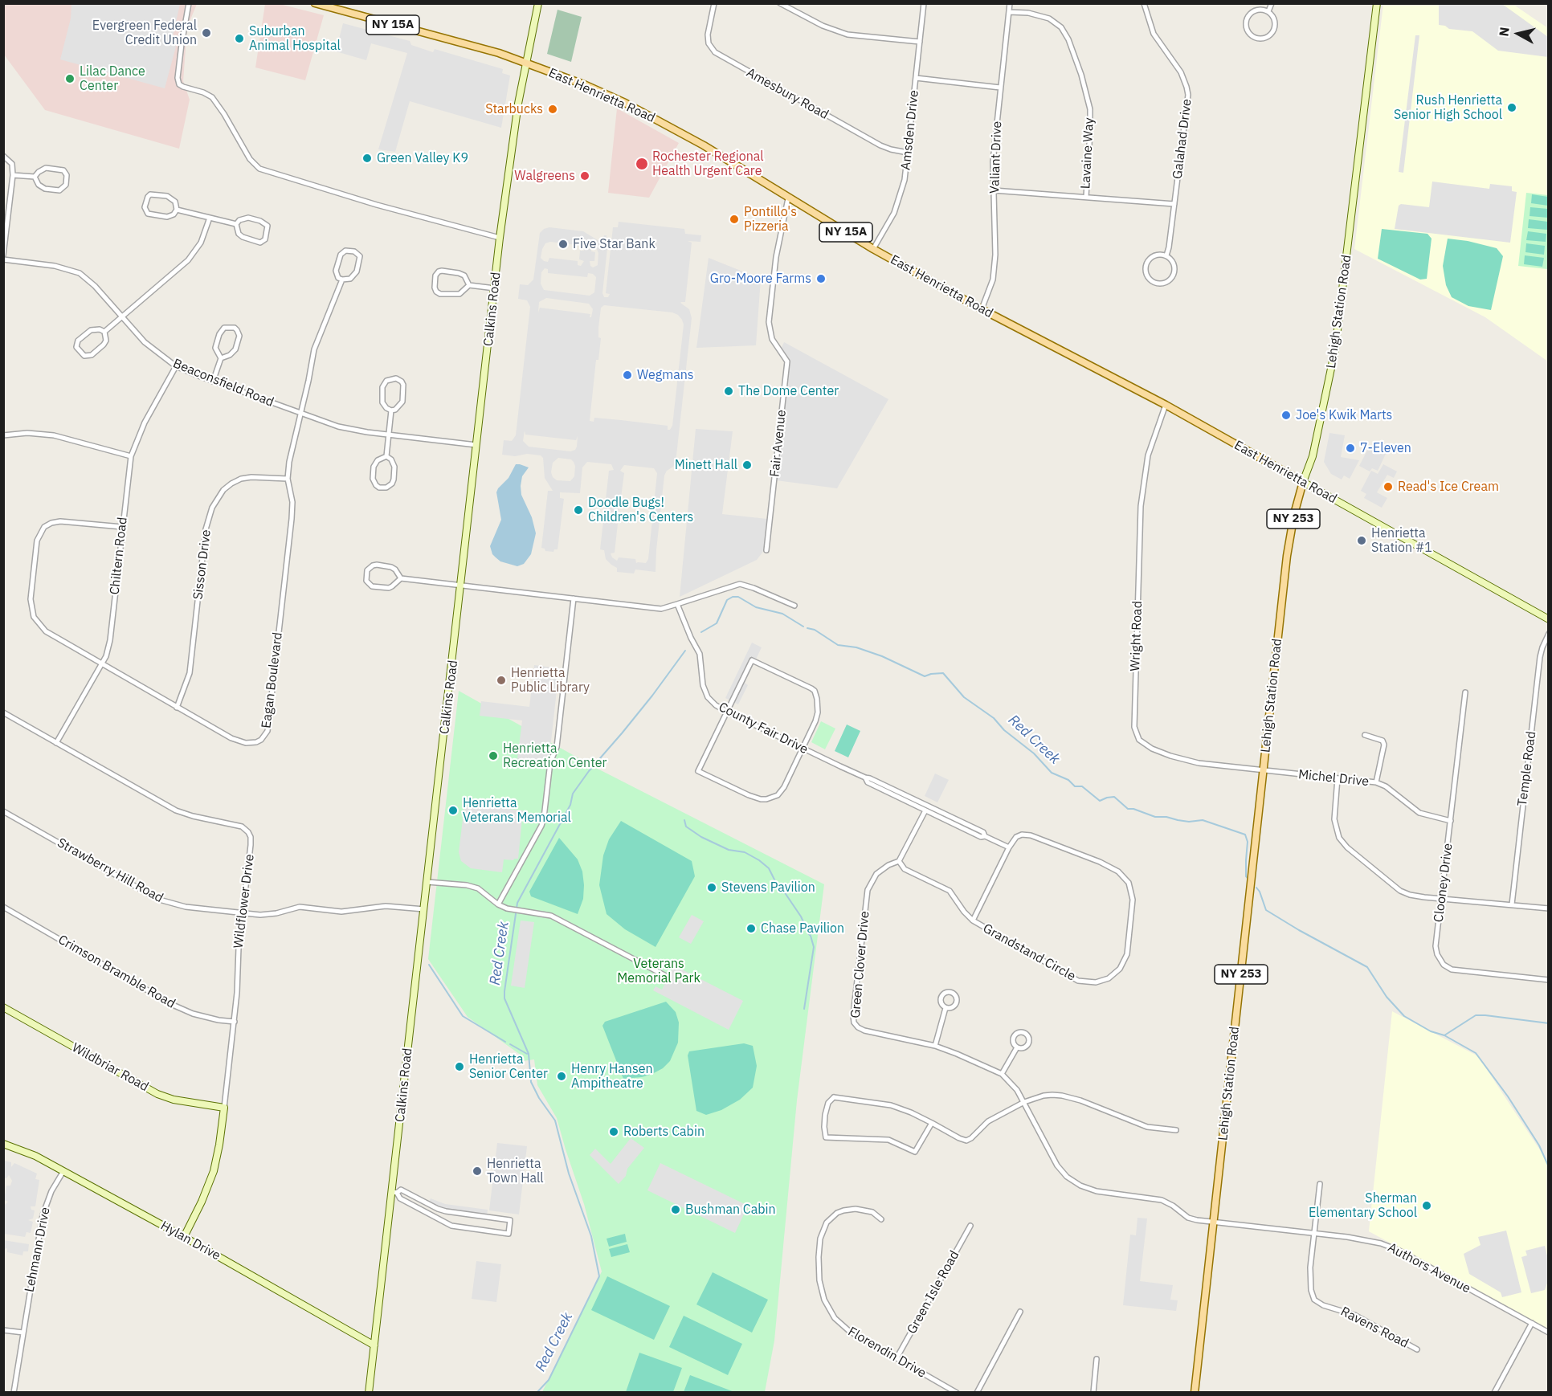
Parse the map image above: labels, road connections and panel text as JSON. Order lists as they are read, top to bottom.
{
  "streets": {
    "main road": [
      "NY 15A",
      "East Henrietta Road",
      "Calkins Road",
      "Lehigh Station Road",
      "NY 253",
      "Wildflower Drive",
      "Wildbriar Road",
      "Hylan Drive"
    ],
    "street": [
      "Amesbury Road",
      "Amsden Drive",
      "Galahad Drive",
      "Lavaine Way",
      "Valiant Drive",
      "Beaconsfield Road",
      "Fair Avenue",
      "Chiltern Road",
      "Sisson Drive",
      "Wright Road",
      "Eagan Boulevard",
      "County Fair Drive",
      "Temple Road",
      "Michel Drive",
      "Strawberry Hill Road",
      "Clooney Drive",
      "Grandstand Circle",
      "Green Clover Drive",
      "Crimson Bramble Road",
      "Lehmann Drive",
      "Authors Avenue",
      "Green Isle Road",
      "Ravens Road",
      "Florendin Drive"
    ]
  },
  "crossings": [
    ["Amesbury Road", "Amsden Drive"],
    ["East Henrietta Road", "Amsden Drive"],
    ["East Henrietta Road", "Valiant Drive"],
    ["East Henrietta Road", "Calkins Road"],
    ["East Henrietta Road", "Lehigh Station Road"],
    ["East Henrietta Road", "Fair Avenue"],
    ["East Henrietta Road", "Wright Road"],
    ["Lavaine Way", "Valiant Drive"],
    ["Calkins Road", "Beaconsfield Road"],
    ["Calkins Road", "Strawberry Hill Road"],
    ["Calkins Road", "Hylan Drive"],
    ["Lehigh Station Road", "Wright Road"],
    ["Lehigh Station Road", "Michel Drive"],
    ["Lehigh Station Road", "Green Clover Drive"],
    ["Lehigh Station Road", "Authors Avenue"],
    ["Beaconsfield Road", "Chiltern Road"],
    ["Beaconsfield Road", "Eagan Boulevard"],
    ["Chiltern Road", "Eagan Boulevard"],
    ["Chiltern Road", "Wildflower Drive"],
    ["Sisson Drive", "Eagan Boulevard"],
    ["Wright Road", "Michel Drive"],
    ["County Fair Drive", "Grandstand Circle"],
    ["Michel Drive", "Clooney Drive"],
    ["Strawberry Hill Road", "Wildflower Drive"],
    ["Wildflower Drive", "Crimson Bramble Road"],
    ["Wildflower Drive", "Wildbriar Road"],
    ["Wildflower Drive", "Hylan Drive"],
    ["Grandstand Circle", "Green Clover Drive"],
    ["Green Clover Drive", "Authors Avenue"],
    ["Hylan Drive", "Lehmann Drive"],
    ["Authors Avenue", "Ravens Road"],
    ["Green Isle Road", "Florendin Drive"]
  ],
  "water": ["Red Creek"],
  "parks": ["Veterans Memorial Park"],
  "places": [
    "Evergreen Federal Credit Union",
    "Suburban Animal Hospital",
    "Lilac Dance Center",
    "Rush Henrietta Senior High School",
    "Starbucks",
    "Green Valley K9",
    "Rochester Regional Health Urgent Care",
    "Walgreens",
    "Pontillo's Pizzeria",
    "Five Star Bank",
    "Gro-Moore Farms",
    "Wegmans",
    "The Dome Center",
    "Joe's Kwik Marts",
    "7-Eleven",
    "Minett Hall",
    "Read's Ice Cream",
    "Doodle Bugs! Children's Centers",
    "Henrietta Station #1",
    "Henrietta Public Library",
    "Henrietta Recreation Center",
    "Henrietta Veterans Memorial",
    "Stevens Pavilion",
    "Chase Pavilion",
    "Henrietta Senior Center",
    "Henry Hansen Ampitheatre",
    "Roberts Cabin",
    "Henrietta Town Hall",
    "Sherman Elementary School",
    "Bushman Cabin"
  ],
  "north": "left"
}
